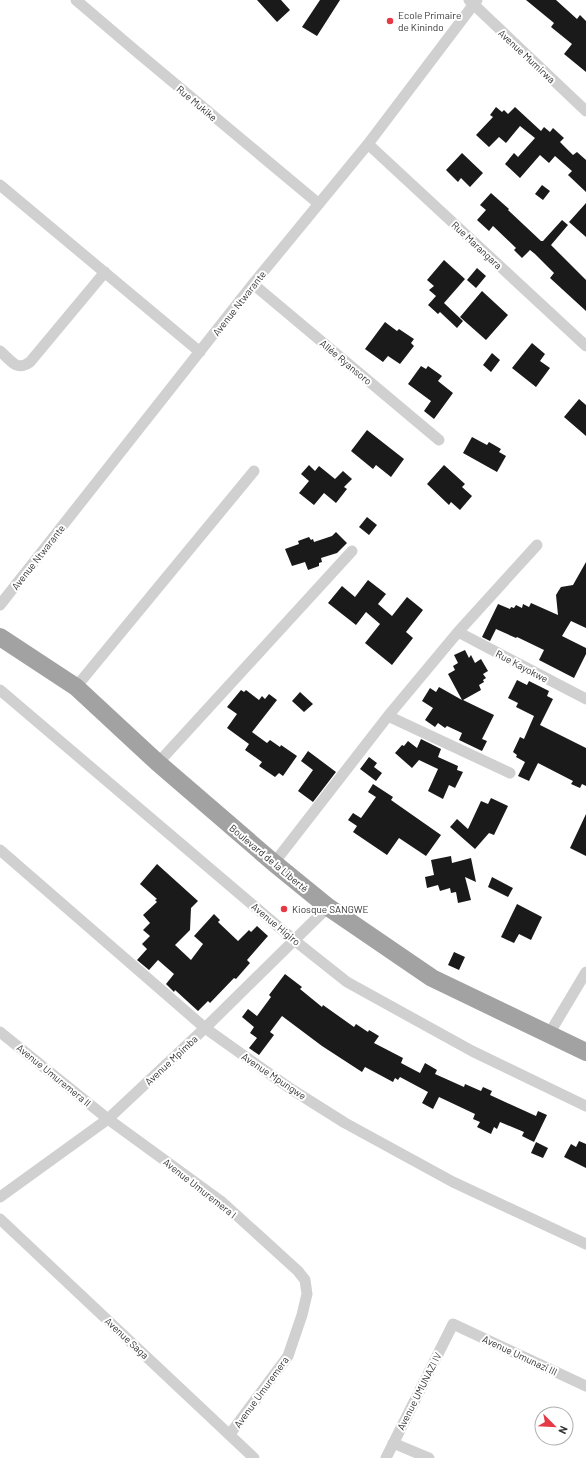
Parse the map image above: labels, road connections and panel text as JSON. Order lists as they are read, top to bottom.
{
  "streets": {
    "highway": ["Boulevard de la Liberté"],
    "street": [
      "Avenue Mumirwa",
      "Rue Mukike",
      "Rue Marangara",
      "Avenue Ntwarante",
      "Allée Ryansoro",
      "Rue Kayokwe",
      "Avenue Higiro",
      "Avenue Mpimba",
      "Avenue Umuremera II",
      "Avenue Mpungwe",
      "Avenue Umuremera I",
      "Avenue Saga",
      "Avenue Umunazi III",
      "Avenue UMUNAZI IV",
      "Avenue Umuremera"
    ]
  },
  "crossings": [
    ["Avenue Mumirwa", "Avenue Ntwarante"],
    ["Rue Mukike", "Avenue Ntwarante"],
    ["Rue Marangara", "Avenue Ntwarante"],
    ["Avenue Ntwarante", "Allée Ryansoro"],
    ["Boulevard de la Liberté", "Avenue Mpimba"],
    ["Avenue Higiro", "Avenue Mpimba"],
    ["Avenue Mpimba", "Avenue Umuremera II"],
    ["Avenue Mpimba", "Avenue Mpungwe"],
    ["Avenue Mpimba", "Avenue Umuremera I"],
    ["Avenue Umuremera II", "Avenue Umuremera I"],
    ["Avenue Umuremera I", "Avenue Umuremera"],
    ["Avenue Saga", "Avenue Umuremera"],
    ["Avenue Umunazi III", "Avenue UMUNAZI IV"]
  ],
  "places": ["Ecole Primaire de Kinindo", "Kiosque SANGWE"],
  "north": "bottom right"
}
